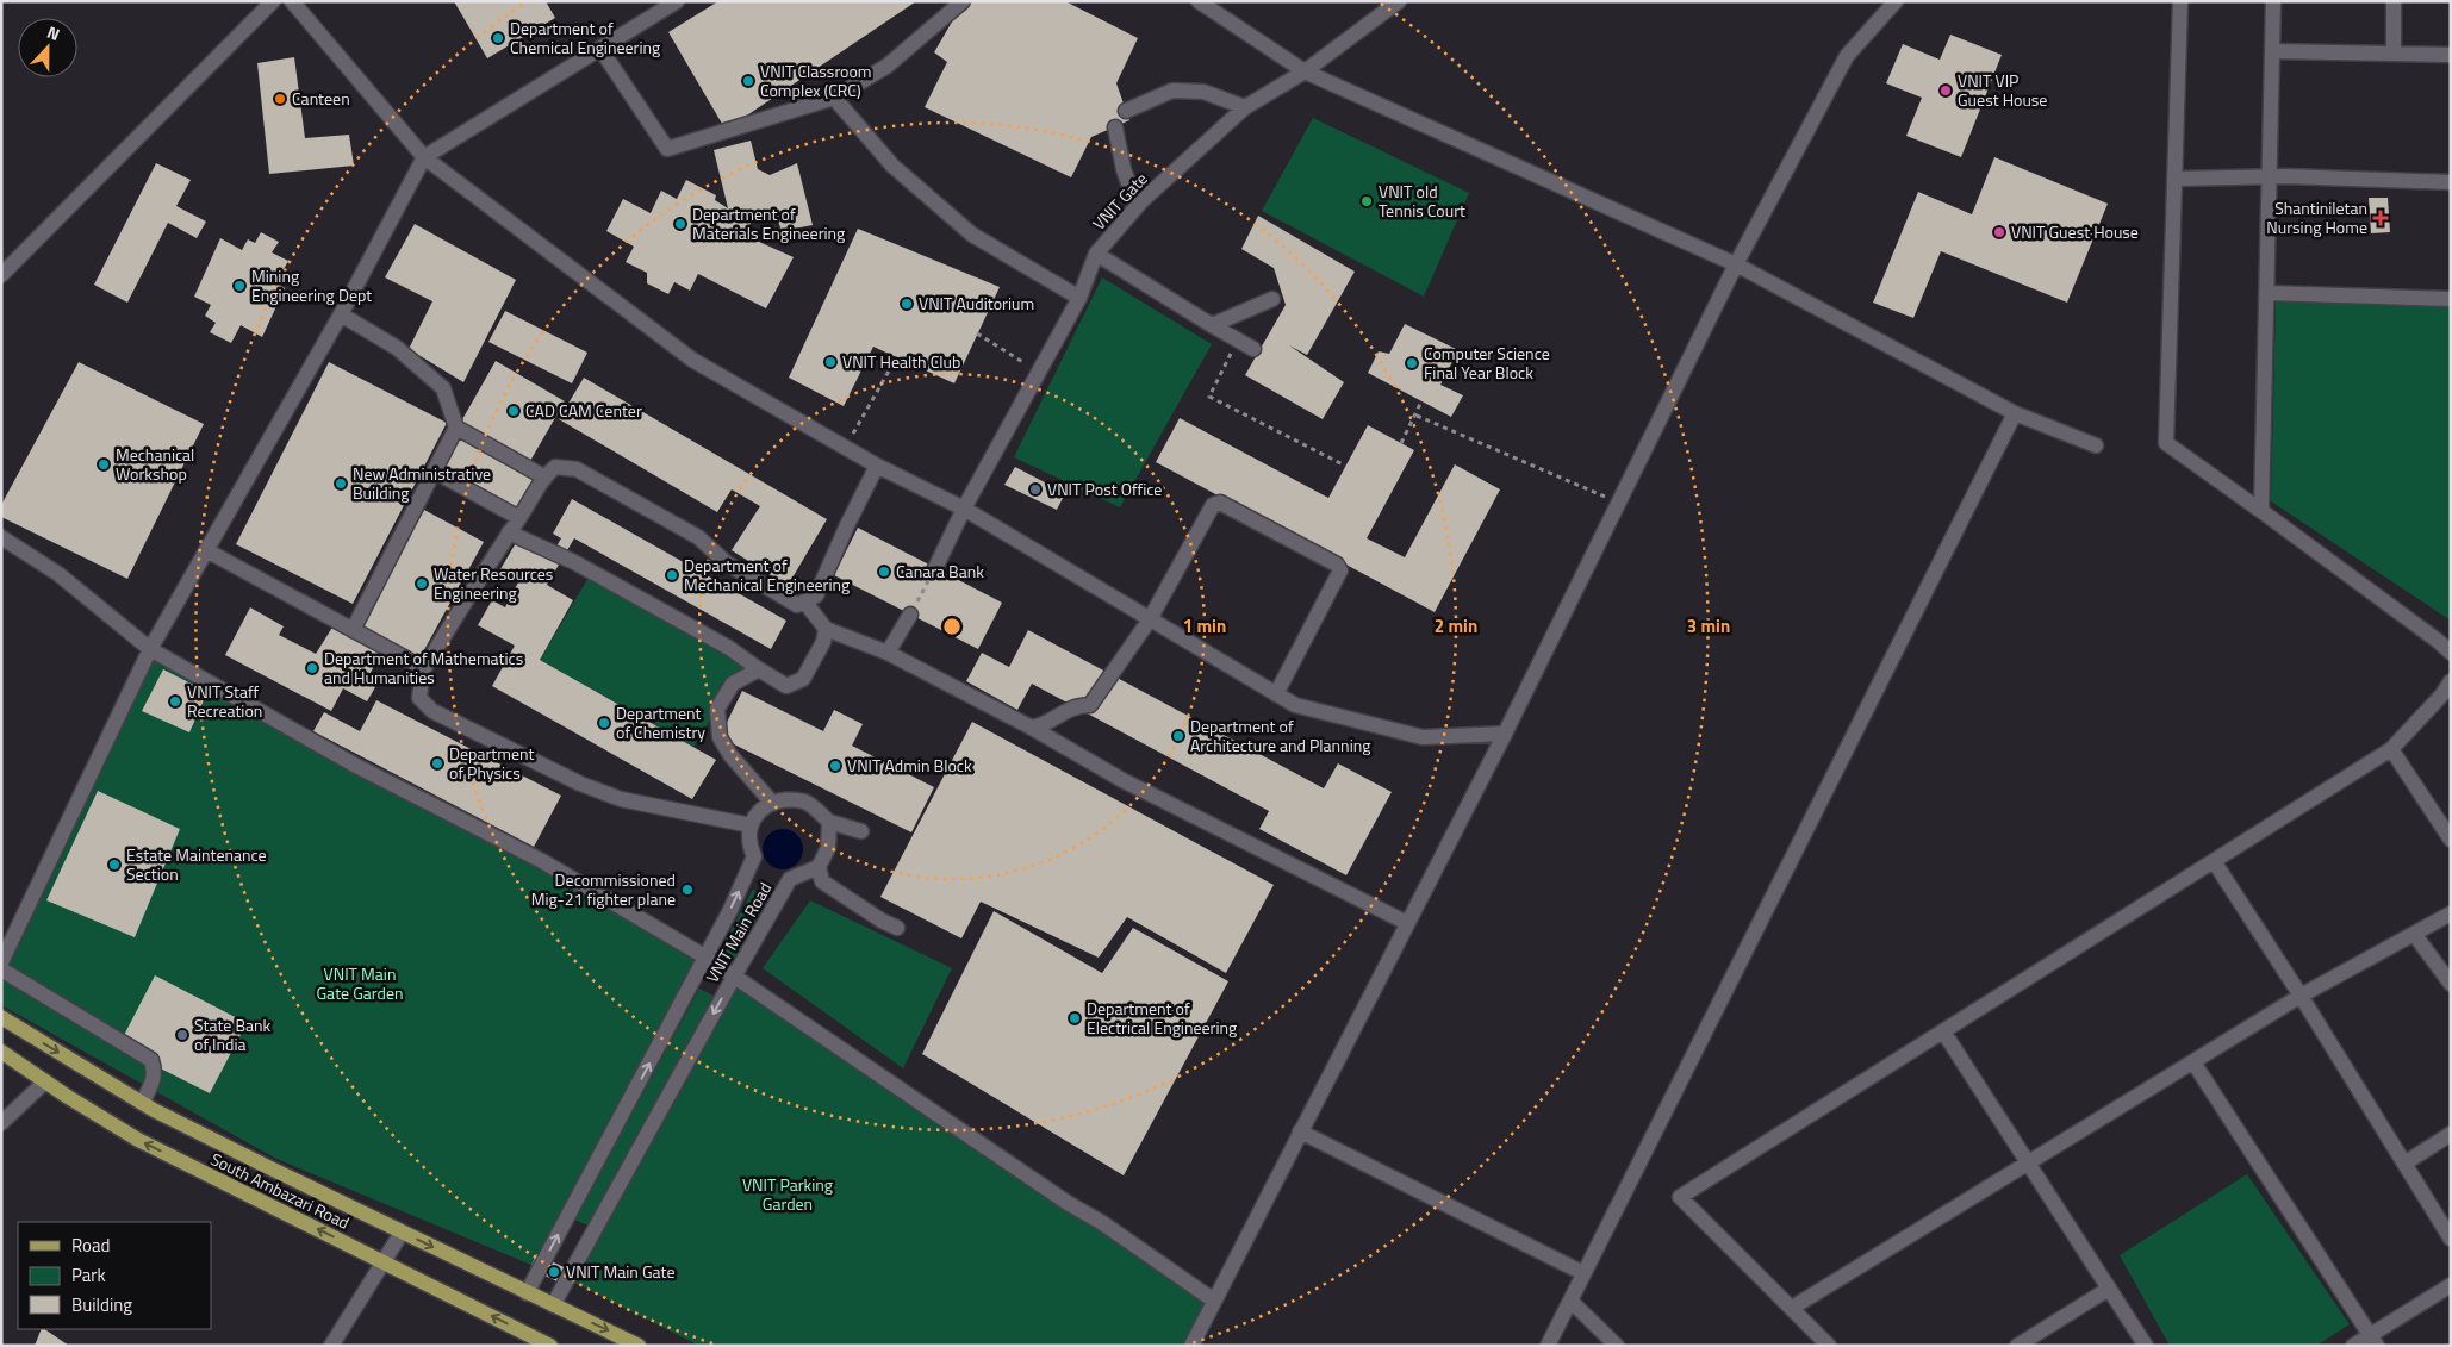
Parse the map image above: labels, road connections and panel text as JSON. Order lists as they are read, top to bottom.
{
  "streets": {
    "main road": ["South Ambazari Road"],
    "street": ["VNIT Gate", "VNIT Main Road"]
  },
  "parks": ["VNIT Main Gate Garden", "VNIT Parking Garden"],
  "places": {
    "other": [
      "Department of Chemical Engineering",
      "VNIT Classroom Complex (CRC)",
      "VNIT VIP Guest House",
      "Canteen",
      "VNIT old Tennis Court",
      "Department of Materials Engineering",
      "VNIT Guest House",
      "Mining Engineering Dept",
      "VNIT Auditorium",
      "VNIT Health Club",
      "Computer Science Final Year Block",
      "CAD CAM Center",
      "Mechanical Workshop",
      "New Administrative Building",
      "VNIT Post Office",
      "Canara Bank",
      "Department of Mechanical Engineering",
      "Water Resources Engineering",
      "Department of Mathematics and Humanities",
      "VNIT Staff Recreation",
      "Department of Chemistry",
      "Department of Architecture and Planning",
      "Department of Physics",
      "VNIT Admin Block",
      "Estate Maintenance Section",
      "Decommissioned Mig-21 fighter plane",
      "Department of Electrical Engineering",
      "State Bank of India",
      "VNIT Main Gate"
    ],
    "health": ["Shantiniletan Nursing Home"]
  },
  "legend": ["Road", "Park", "Building"],
  "north": "top",
  "rings": ["1 min", "2 min", "3 min"]
}
